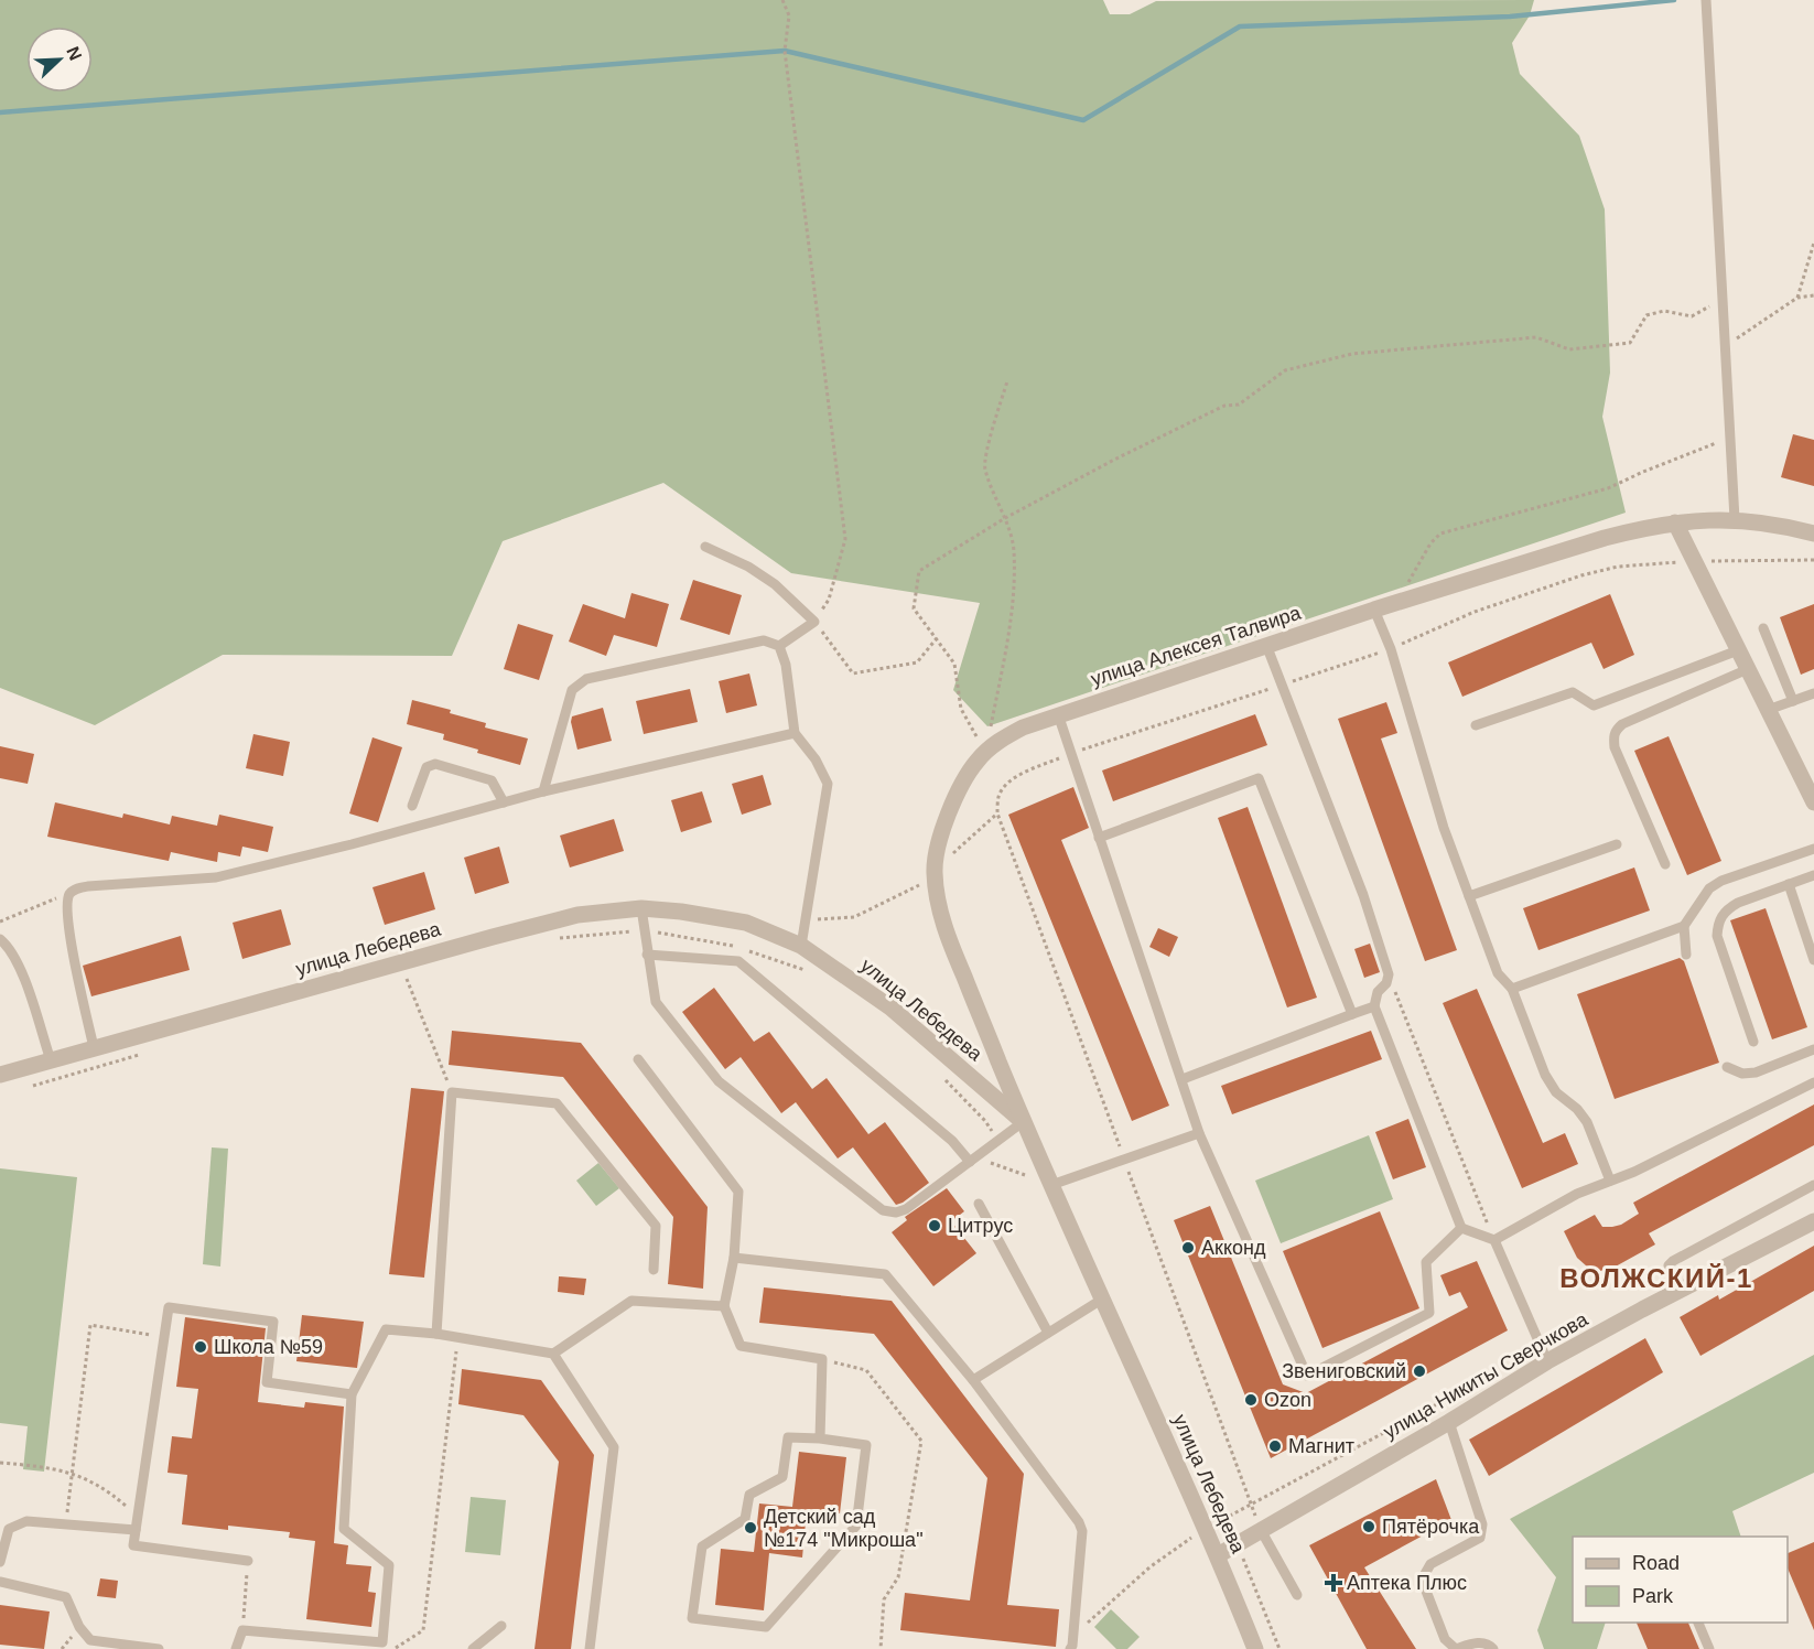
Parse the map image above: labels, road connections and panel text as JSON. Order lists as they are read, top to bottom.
{
  "streets": {
    "street": ["улица Алексея Талвира", "улица Лебедева", "улица Никиты Сверчкова"]
  },
  "crossings": [
    ["улица Алексея Талвира", "улица Лебедева"],
    ["улица Лебедева", "улица Никиты Сверчкова"]
  ],
  "districts": ["ВОЛЖСКИЙ-1"],
  "places": {
    "other": [
      "Цитрус",
      "Акконд",
      "Школа №59",
      "Звениговский",
      "Ozon",
      "Магнит",
      "Пятёрочка",
      "Детский сад №174 \"Микроша\""
    ],
    "health": ["Аптека Плюс"]
  },
  "legend": ["Road", "Park"],
  "north": "top right"
}
